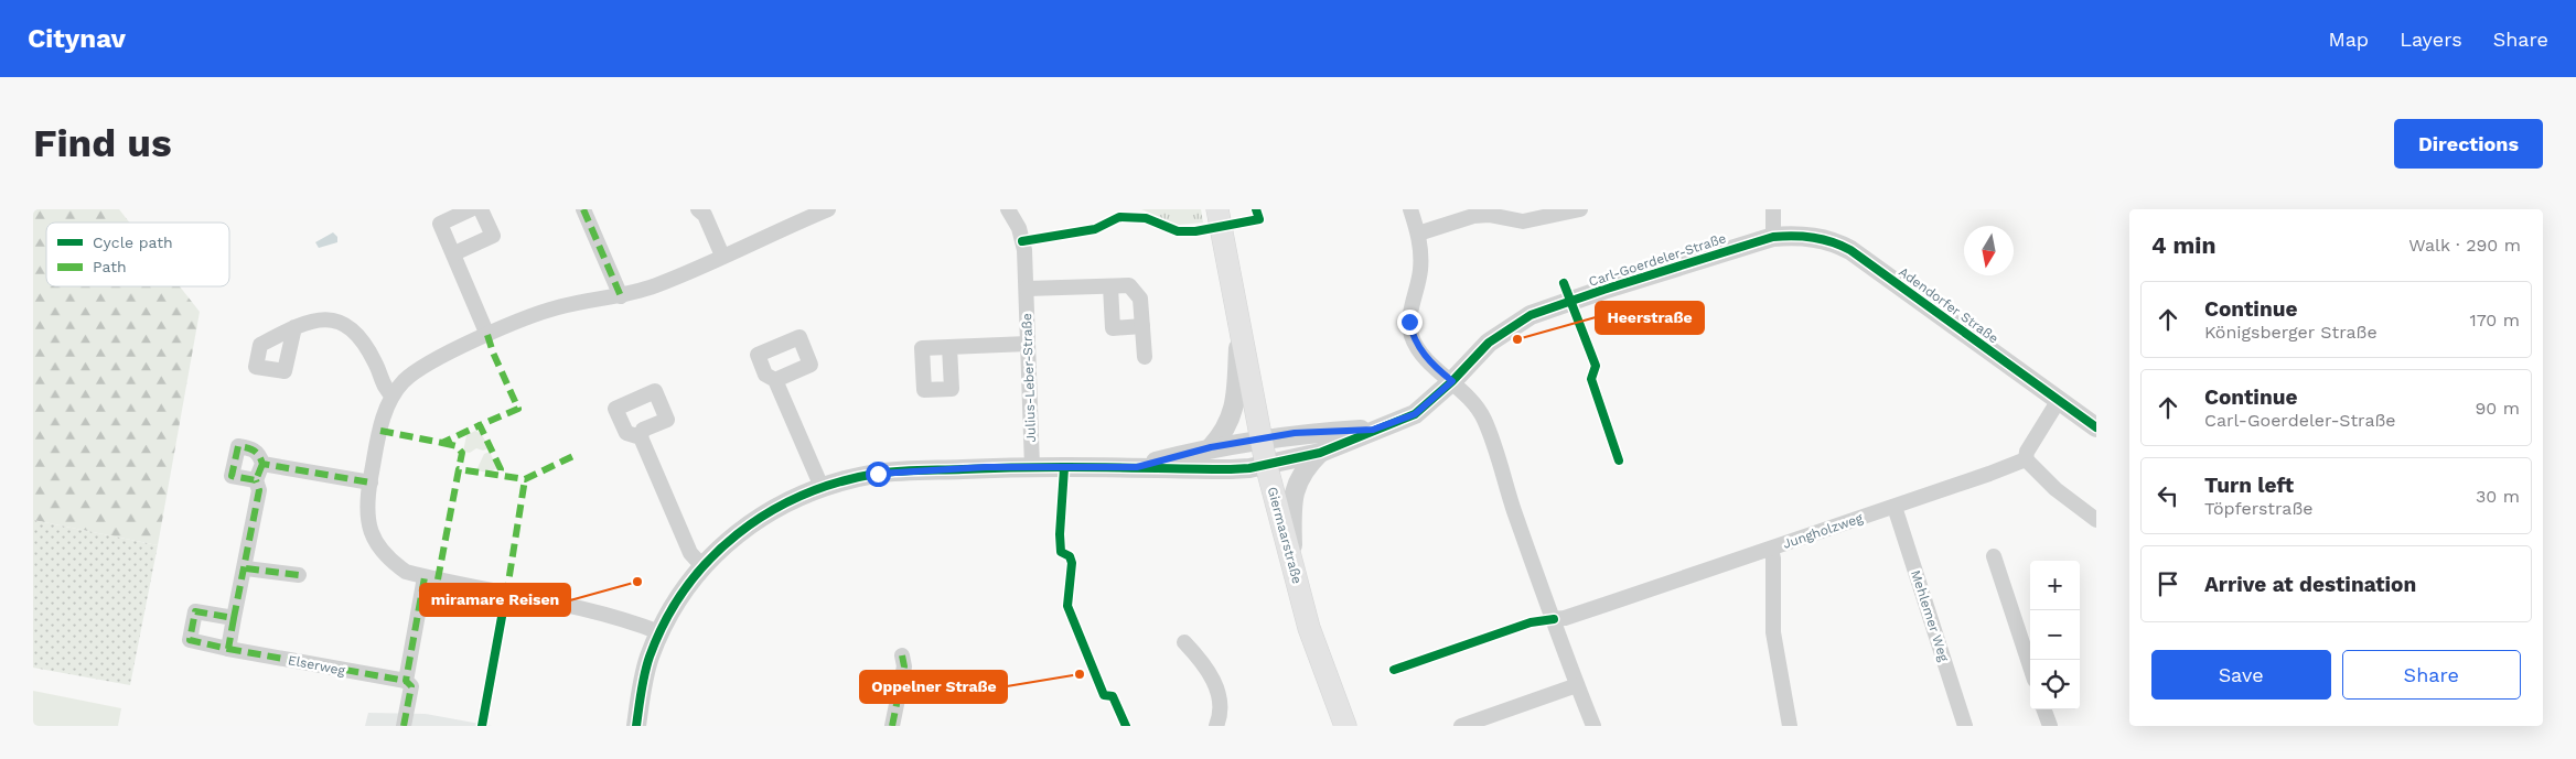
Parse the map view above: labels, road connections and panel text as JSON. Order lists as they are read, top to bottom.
{
  "streets": {
    "main road": ["Giermaarstraße"],
    "street": [
      "Carl-Goerdeler-Straße",
      "Adendorfer Straße",
      "Julius-Leber-Straße",
      "Jungholzweg",
      "Mehlemer Weg",
      "Elserweg"
    ]
  },
  "crossings": [
    ["Carl-Goerdeler-Straße", "Adendorfer Straße"],
    ["Carl-Goerdeler-Straße", "Giermaarstraße"],
    ["Jungholzweg", "Mehlemer Weg"]
  ],
  "places": ["Heerstraße", "miramare Reisen", "Oppelner Straße"],
  "legend": ["Cycle path", "Path"],
  "north": "bottom",
  "page": {
    "header": "Citynav",
    "nav": ["Map", "Layers", "Share"],
    "buttons": [
      "Directions",
      ["Save", "Share"]
    ],
    "title": "Find us",
    "heading": ["4 min", "Walk · 290 m"],
    "list": [
      ["Continue", "Königsberger Straße", "170 m"],
      ["Continue", "Carl-Goerdeler-Straße", "90 m"],
      ["Turn left", "Töpferstraße", "30 m"],
      "Arrive at destination"
    ],
    "map_buttons": ["+", "−"]
  }
}
